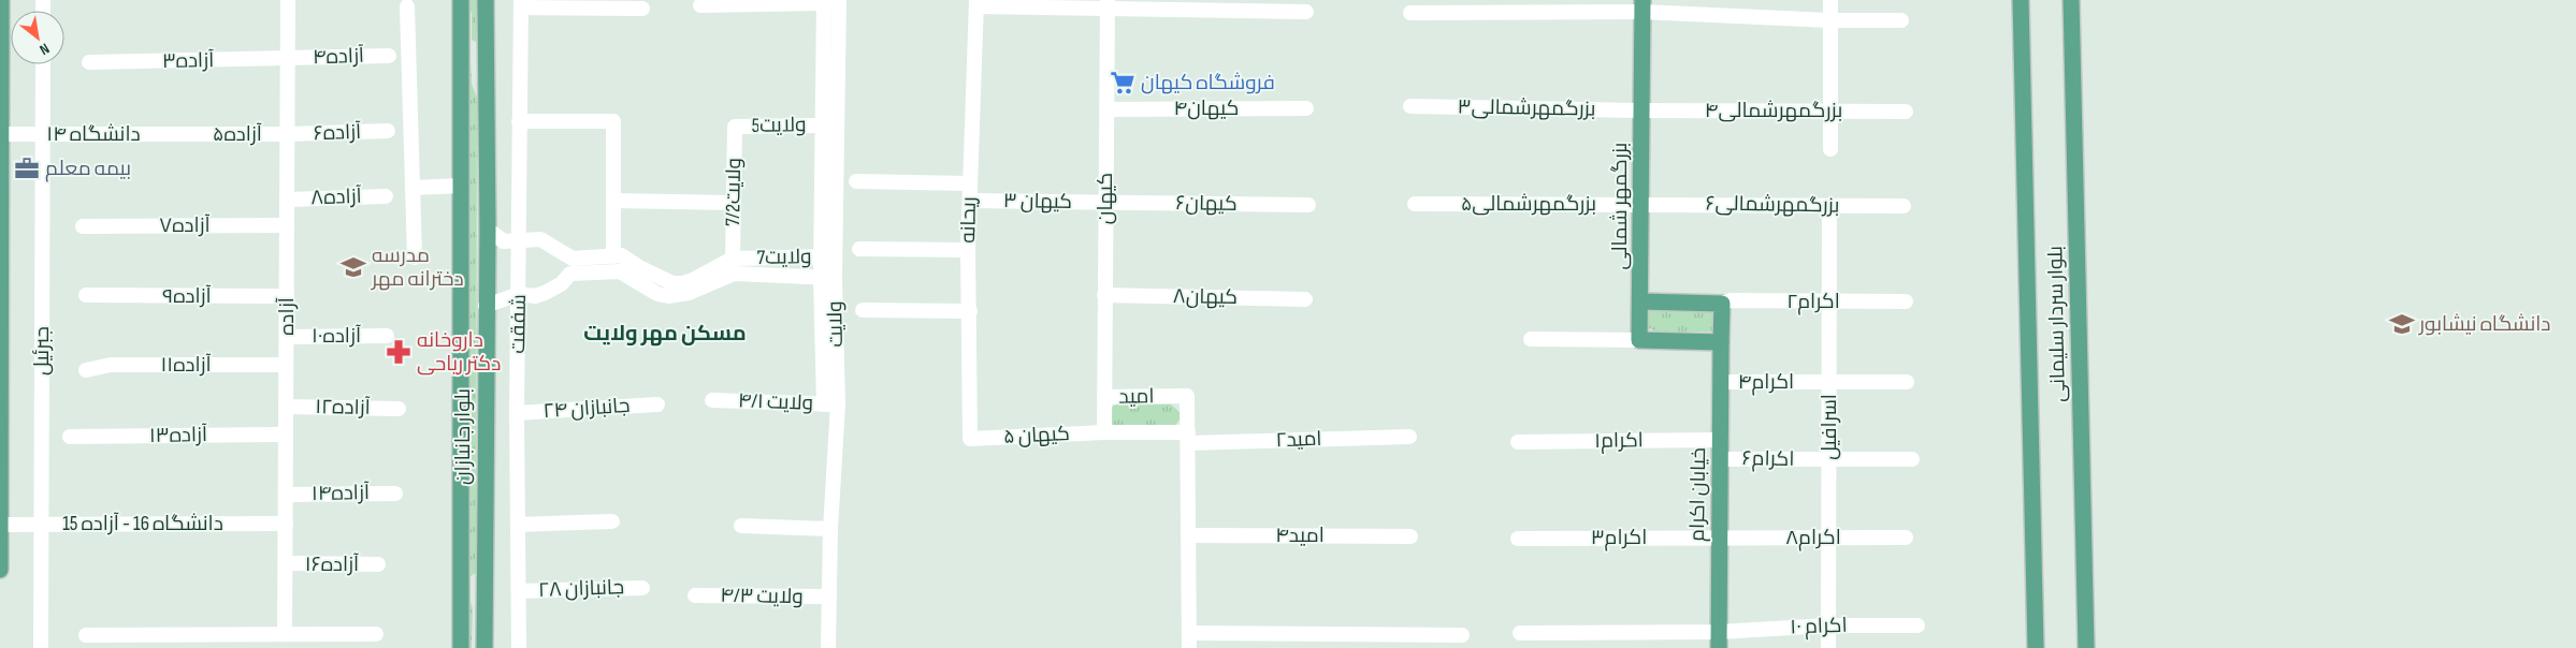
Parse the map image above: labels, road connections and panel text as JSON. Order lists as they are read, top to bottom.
{
  "streets": {
    "main road": [
      "بزرگمهر شمالی",
      "بلوار سردار سلیمانی",
      "بلوار جانبازان",
      "خیابان اکرام"
    ],
    "street": [
      "آزاده۴",
      "آزاده۳",
      "کیهان۴",
      "بزرگمهرشمالی۳",
      "بزرگمهرشمالی۴",
      "ولایت5",
      "آزاده۶",
      "دانشگاه ۱۴",
      "آزاده۵",
      "ولایت7/2",
      "آزاده۸",
      "کیهان",
      "کیهان ۳",
      "کیهان۶",
      "بزرگمهرشمالی۵",
      "بزرگمهرشمالی۶",
      "ریحانه",
      "آزاده۷",
      "ولایت7",
      "آزاده۹",
      "کیهان۸",
      "اکرام۲",
      "آزاده",
      "شفقت",
      "ولایت",
      "آزاده۱۰",
      "جبرئیل",
      "آزاده۱۱",
      "اکرام۴",
      "امید",
      "ولایت ۴/۱",
      "آزاده۱۲",
      "جانبازان ۲۴",
      "اسرافیل",
      "آزاده۱۳",
      "کیهان ۵",
      "امید۲",
      "اکرام۱",
      "اکرام۶",
      "آزاده۱۴",
      "دانشگاه 16 - آزاده 15",
      "امید۴",
      "اکرام۳",
      "اکرام۸",
      "آزاده۱۶",
      "جانبازان ۲۸",
      "ولایت ۴/۳",
      "اکرام ۱۰"
    ]
  },
  "crossings": [
    ["آزاده۴", "آزاده۳"],
    ["آزاده۴", "آزاده"],
    ["آزاده۳", "آزاده"],
    ["کیهان۴", "کیهان"],
    ["بزرگمهرشمالی۳", "بزرگمهرشمالی۴"],
    ["بزرگمهرشمالی۳", "بزرگمهر شمالی"],
    ["بزرگمهرشمالی۴", "بزرگمهر شمالی"],
    ["ولایت5", "ولایت7/2"],
    ["آزاده۶", "آزاده۵"],
    ["آزاده۶", "آزاده"],
    ["دانشگاه ۱۴", "آزاده۵"],
    ["دانشگاه ۱۴", "جبرئیل"],
    ["آزاده۵", "آزاده"],
    ["ولایت7/2", "ولایت7"],
    ["آزاده۸", "آزاده"],
    ["کیهان", "کیهان ۳"],
    ["کیهان", "کیهان۶"],
    ["کیهان", "کیهان۸"],
    ["کیهان", "امید"],
    ["کیهان ۳", "کیهان۶"],
    ["کیهان ۳", "ریحانه"],
    ["بزرگمهرشمالی۵", "بزرگمهرشمالی۶"],
    ["بزرگمهرشمالی۵", "بزرگمهر شمالی"],
    ["بزرگمهرشمالی۶", "بزرگمهر شمالی"],
    ["بزرگمهرشمالی۶", "اسرافیل"],
    ["ریحانه", "کیهان ۵"],
    ["آزاده۷", "آزاده"],
    ["ولایت7", "ولایت"],
    ["آزاده۹", "آزاده"],
    ["اکرام۲", "اسرافیل"],
    ["اکرام۲", "خیابان اکرام"],
    ["آزاده", "آزاده۱۰"],
    ["آزاده", "آزاده۱۱"],
    ["آزاده", "آزاده۱۲"],
    ["آزاده", "آزاده۱۳"],
    ["آزاده", "آزاده۱۴"],
    ["آزاده", "دانشگاه 16 - آزاده 15"],
    ["آزاده", "آزاده۱۶"],
    ["شفقت", "جانبازان ۲۴"],
    ["شفقت", "جانبازان ۲۸"],
    ["ولایت", "ولایت ۴/۱"],
    ["ولایت", "ولایت ۴/۳"],
    ["جبرئیل", "دانشگاه 16 - آزاده 15"],
    ["اکرام۴", "اسرافیل"],
    ["اکرام۴", "خیابان اکرام"],
    ["امید", "کیهان ۵"],
    ["امید", "امید۲"],
    ["امید", "امید۴"],
    ["اسرافیل", "اکرام۶"],
    ["اسرافیل", "اکرام۸"],
    ["اسرافیل", "اکرام ۱۰"],
    ["اکرام۱", "خیابان اکرام"],
    ["اکرام۶", "خیابان اکرام"],
    ["خیابان اکرام", "اکرام۳"],
    ["خیابان اکرام", "اکرام۸"],
    ["خیابان اکرام", "اکرام ۱۰"],
    ["اکرام۳", "اکرام۸"]
  ],
  "districts": ["مسکن مهر ولایت"],
  "places": {
    "supermarket": ["فروشگاه کیهان"],
    "office": ["بیمه معلم"],
    "school or university": ["مدرسه دخترانه مهر", "دانشگاه نیشابور"],
    "pharmacy": ["داروخانه دکتر ریاحی"]
  },
  "north": "bottom right"
}
